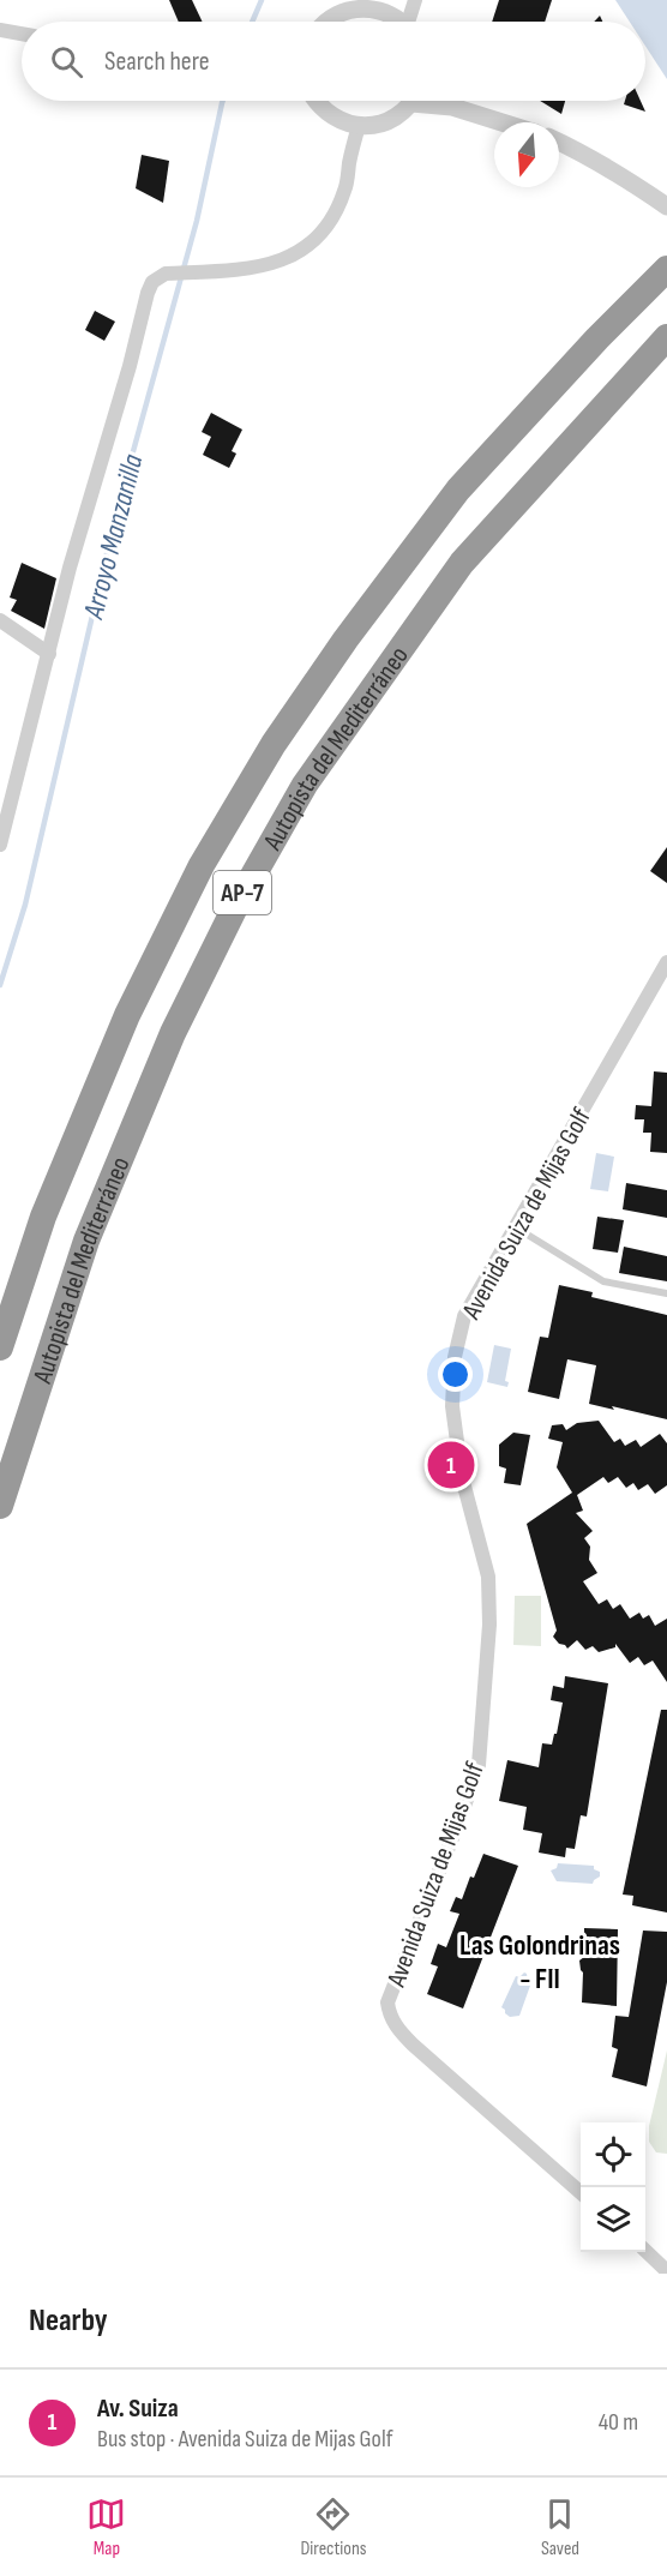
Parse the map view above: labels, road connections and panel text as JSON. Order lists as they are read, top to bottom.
{
  "streets": {
    "highway": ["Autopista del Mediterráneo", "AP-7"],
    "street": ["Avenida Suiza de Mijas Golf"]
  },
  "districts": ["Las Golondrinas - FII"],
  "water": ["Arroyo Manzanilla"],
  "north": "bottom",
  "page": {
    "search": "Search here",
    "pins": "1",
    "heading": "Nearby",
    "list": [
      {
        "mark": "1",
        "name": "Av. Suiza",
        "note": "Bus stop · Avenida Suiza de Mijas Golf",
        "value": "40 m"
      }
    ],
    "nav": ["Map", "Directions", "Saved"]
  }
}
